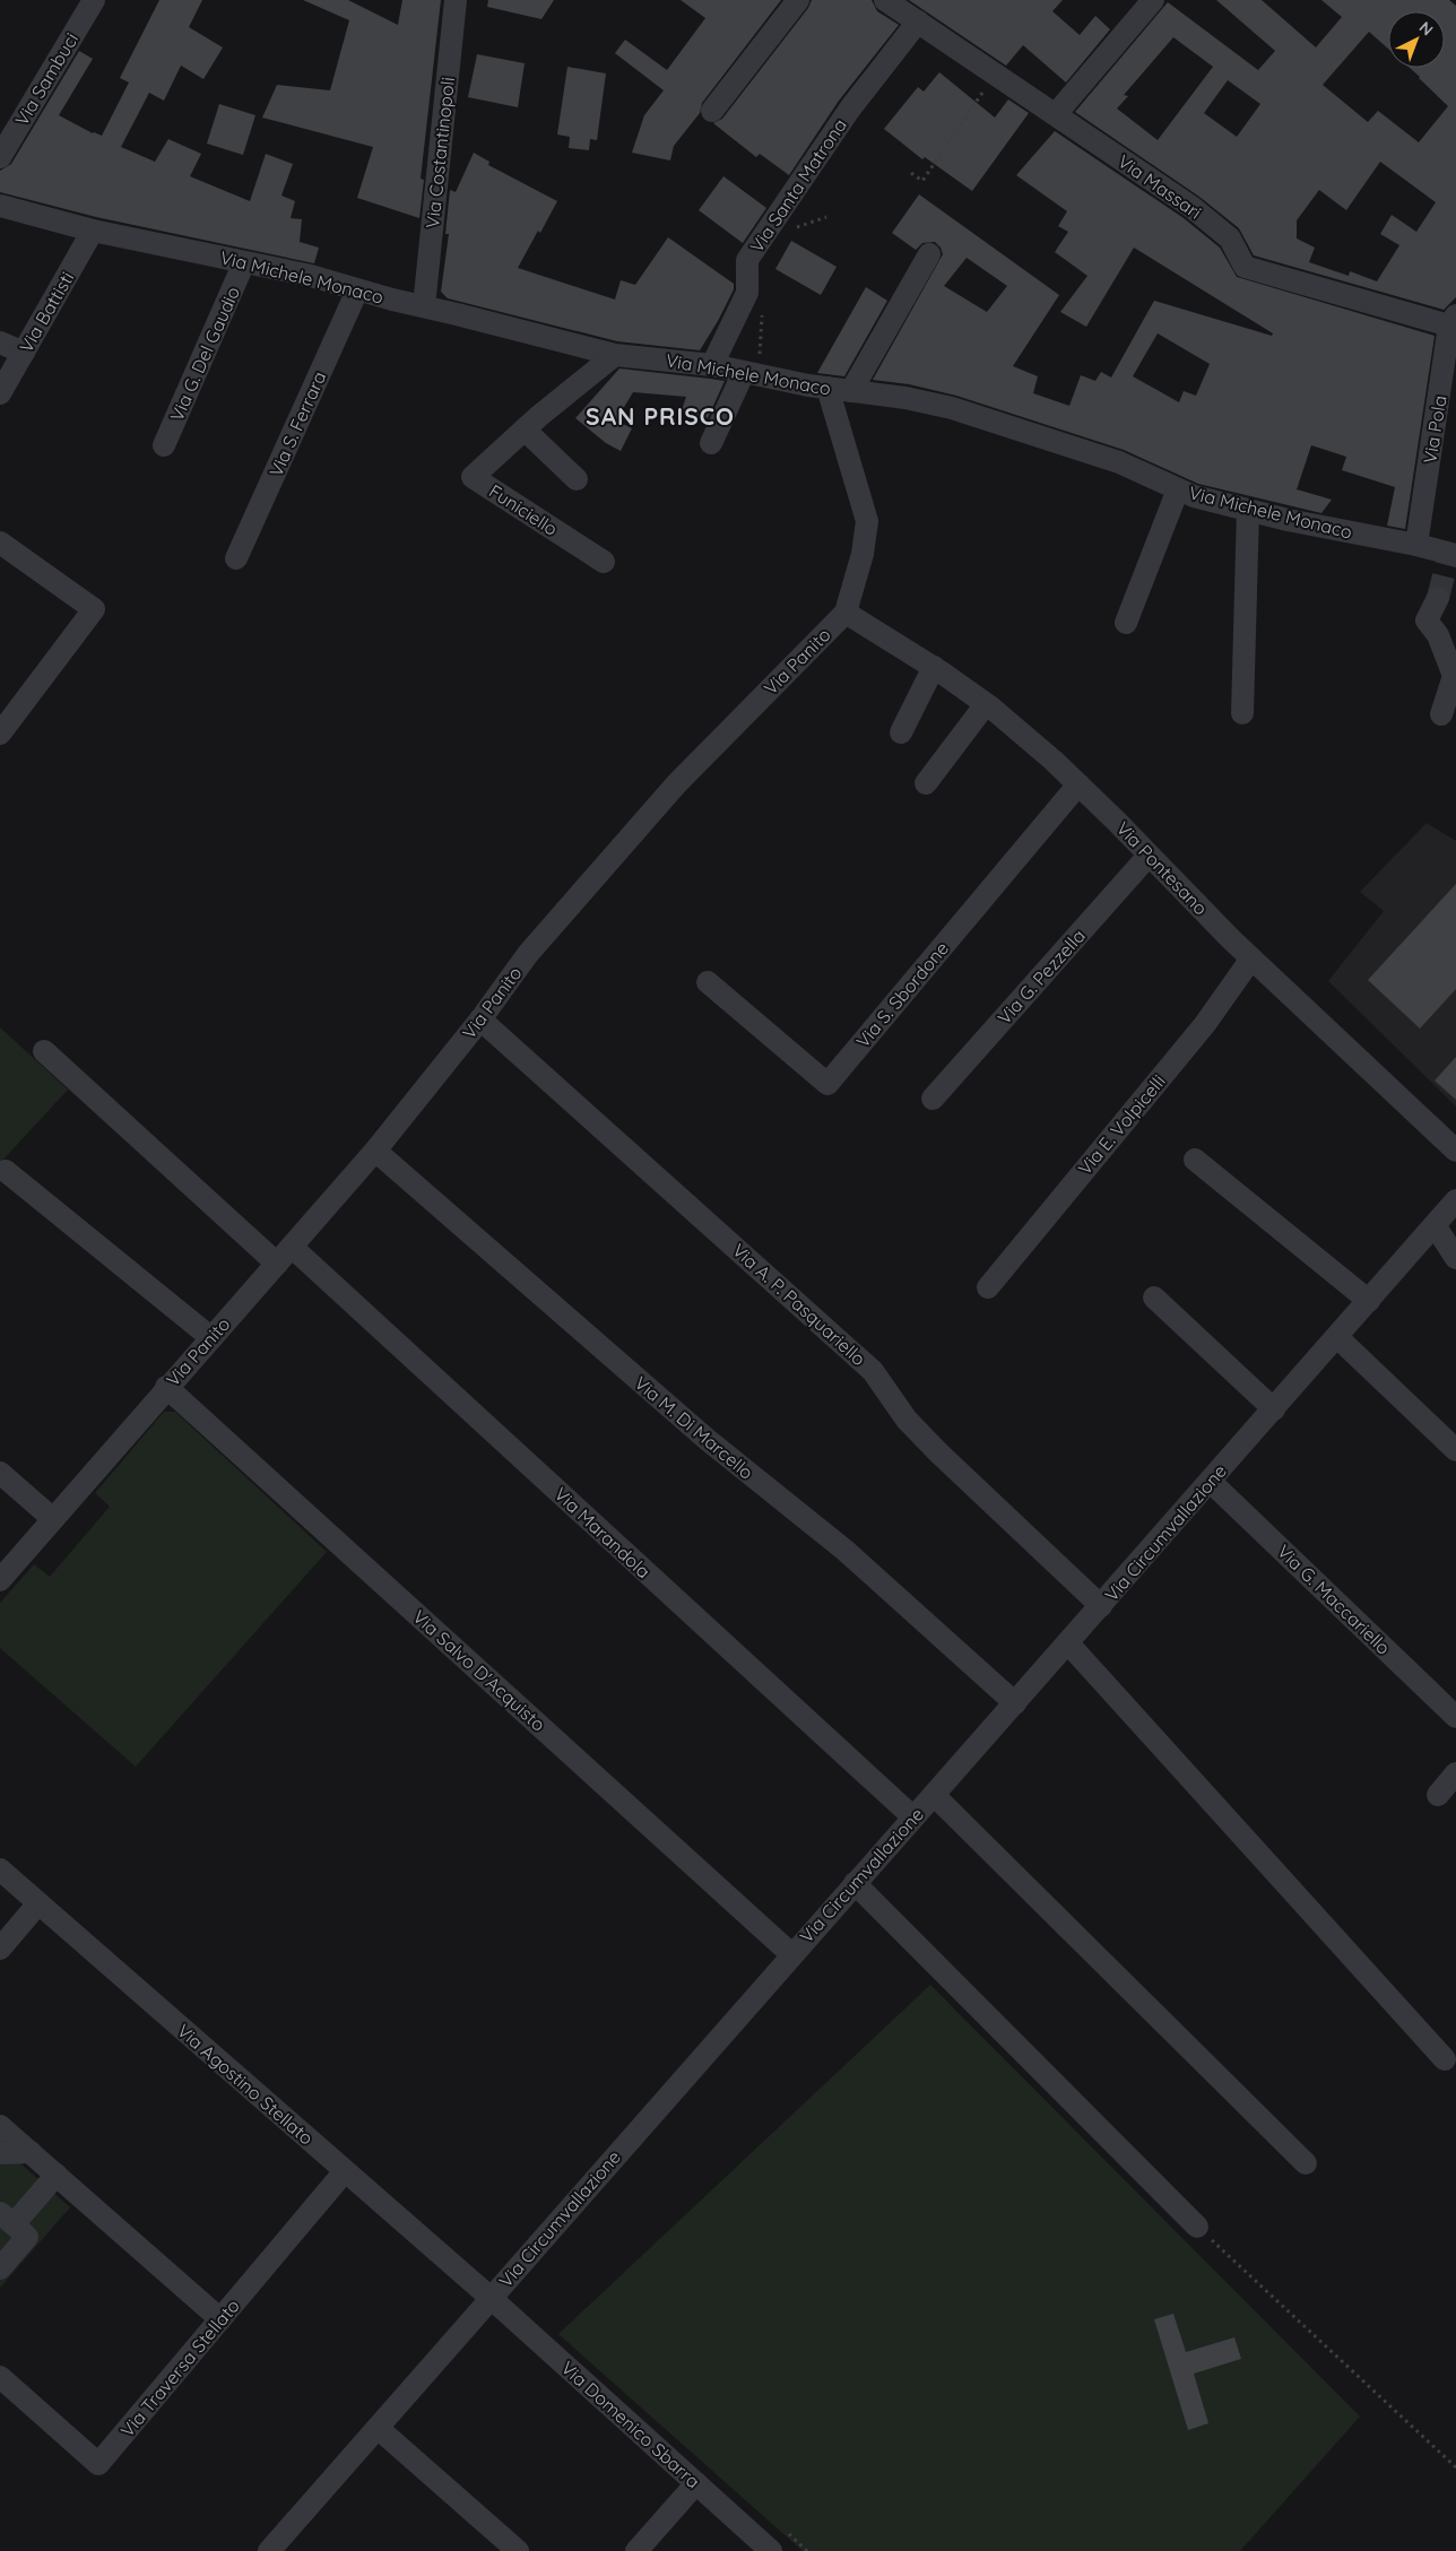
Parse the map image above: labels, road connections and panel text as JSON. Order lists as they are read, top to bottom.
{
  "streets": {
    "street": [
      "Via Sambuci",
      "Via Costantinopoli",
      "Via Santa Matrona",
      "Via Massari",
      "Via Michele Monaco",
      "Via Battisti",
      "Via G. Del Gaudio",
      "Via S. Ferrara",
      "Via Pola",
      "Funiciello",
      "Via Panito",
      "Via Pontesano",
      "Via G. Pezzella",
      "Via S. Sbordone",
      "Via E. Volpicelli",
      "Via A. P. Pasquariello",
      "Via M. Di Marcello",
      "Via Marandola",
      "Via Circumvallazione",
      "Via G. Maccariello",
      "Via Salvo D'Acquisto",
      "Via Agostino Stellato",
      "Via Traversa Stellato",
      "Via Domenico Sbarra"
    ]
  },
  "crossings": [
    ["Via Costantinopoli", "Via Michele Monaco"],
    ["Via Santa Matrona", "Via Massari"],
    ["Via Santa Matrona", "Via Michele Monaco"],
    ["Via Massari", "Via Pola"],
    ["Via Michele Monaco", "Via Battisti"],
    ["Via Michele Monaco", "Via G. Del Gaudio"],
    ["Via Michele Monaco", "Via S. Ferrara"],
    ["Via Michele Monaco", "Via Pola"],
    ["Via Michele Monaco", "Funiciello"],
    ["Via Michele Monaco", "Via Panito"],
    ["Via Panito", "Via Pontesano"],
    ["Via Panito", "Via A. P. Pasquariello"],
    ["Via Panito", "Via M. Di Marcello"],
    ["Via Panito", "Via Marandola"],
    ["Via Panito", "Via Salvo D'Acquisto"],
    ["Via Pontesano", "Via G. Pezzella"],
    ["Via Pontesano", "Via S. Sbordone"],
    ["Via Pontesano", "Via E. Volpicelli"],
    ["Via A. P. Pasquariello", "Via Circumvallazione"],
    ["Via M. Di Marcello", "Via Circumvallazione"],
    ["Via Marandola", "Via Circumvallazione"],
    ["Via Circumvallazione", "Via G. Maccariello"],
    ["Via Circumvallazione", "Via Salvo D'Acquisto"],
    ["Via Circumvallazione", "Via Agostino Stellato"],
    ["Via Circumvallazione", "Via Domenico Sbarra"],
    ["Via Agostino Stellato", "Via Traversa Stellato"],
    ["Via Agostino Stellato", "Via Domenico Sbarra"]
  ],
  "districts": ["SAN PRISCO"],
  "north": "top right"
}
